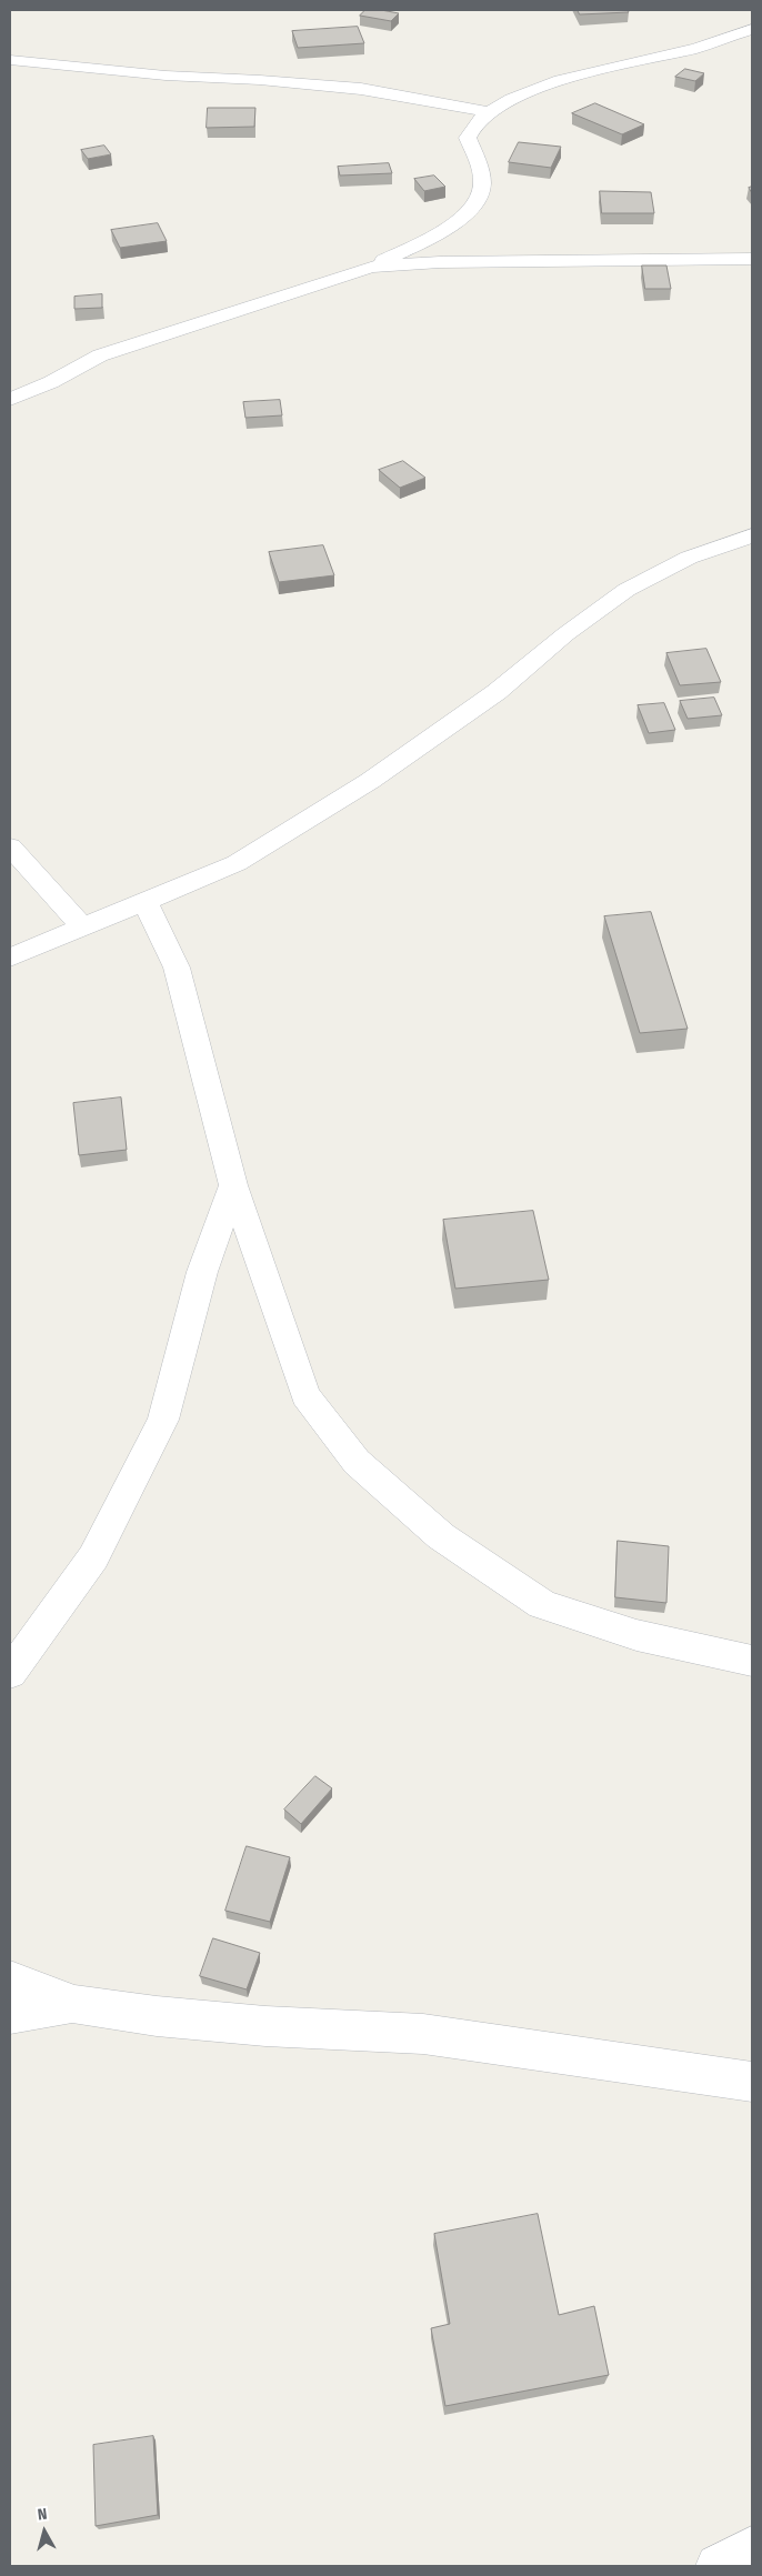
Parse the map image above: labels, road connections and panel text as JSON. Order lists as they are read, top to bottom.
{
  "north": "top"
}
